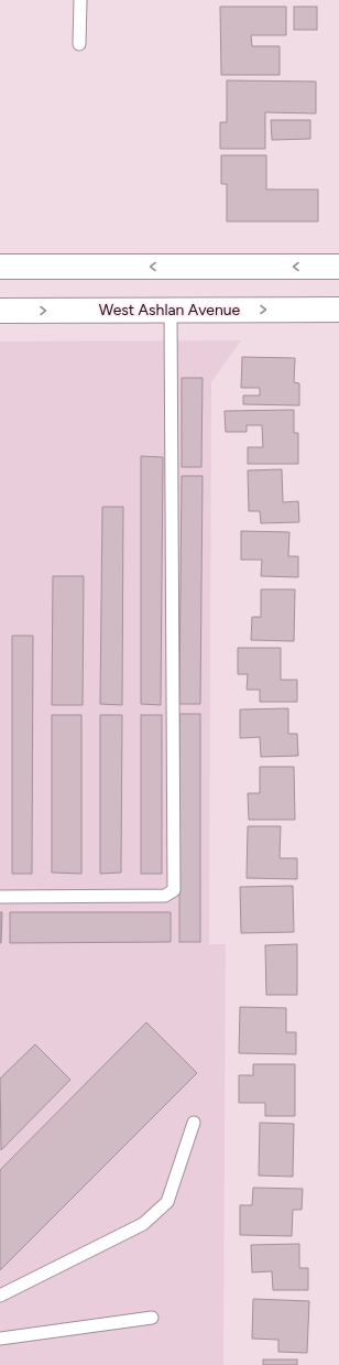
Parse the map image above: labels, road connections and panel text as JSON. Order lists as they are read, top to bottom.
{
  "streets": {
    "main road": ["West Ashlan Avenue"]
  }
}
